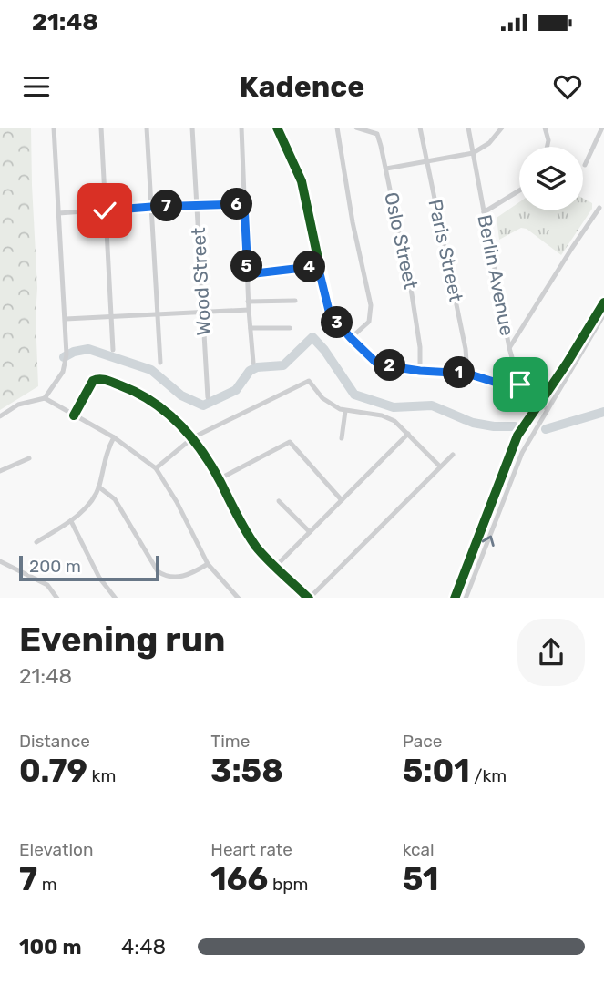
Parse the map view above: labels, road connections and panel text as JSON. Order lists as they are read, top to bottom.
{
  "streets": {
    "street": [
      "Oslo Street",
      "Paris Street",
      "Berlin Avenue",
      "Wood Street"
    ]
  },
  "scale_bar": "200 m",
  "page": {
    "status": "21:48",
    "header": "Kadence",
    "pins": [
      "6",
      "7",
      "5",
      "4",
      "3",
      "2",
      "1"
    ],
    "scale": "200 m",
    "heading": ["Evening run", "21:48"],
    "stats": [
      ["Distance", "0.79 km"],
      ["Time", "3:58"],
      ["Pace", "5:01 /km"],
      ["Elevation", "7 m"],
      ["Heart rate", "166 bpm"],
      ["kcal", "51"]
    ],
    "list": [
      {
        "name": "100 m",
        "note": "4:48"
      }
    ]
  }
}
